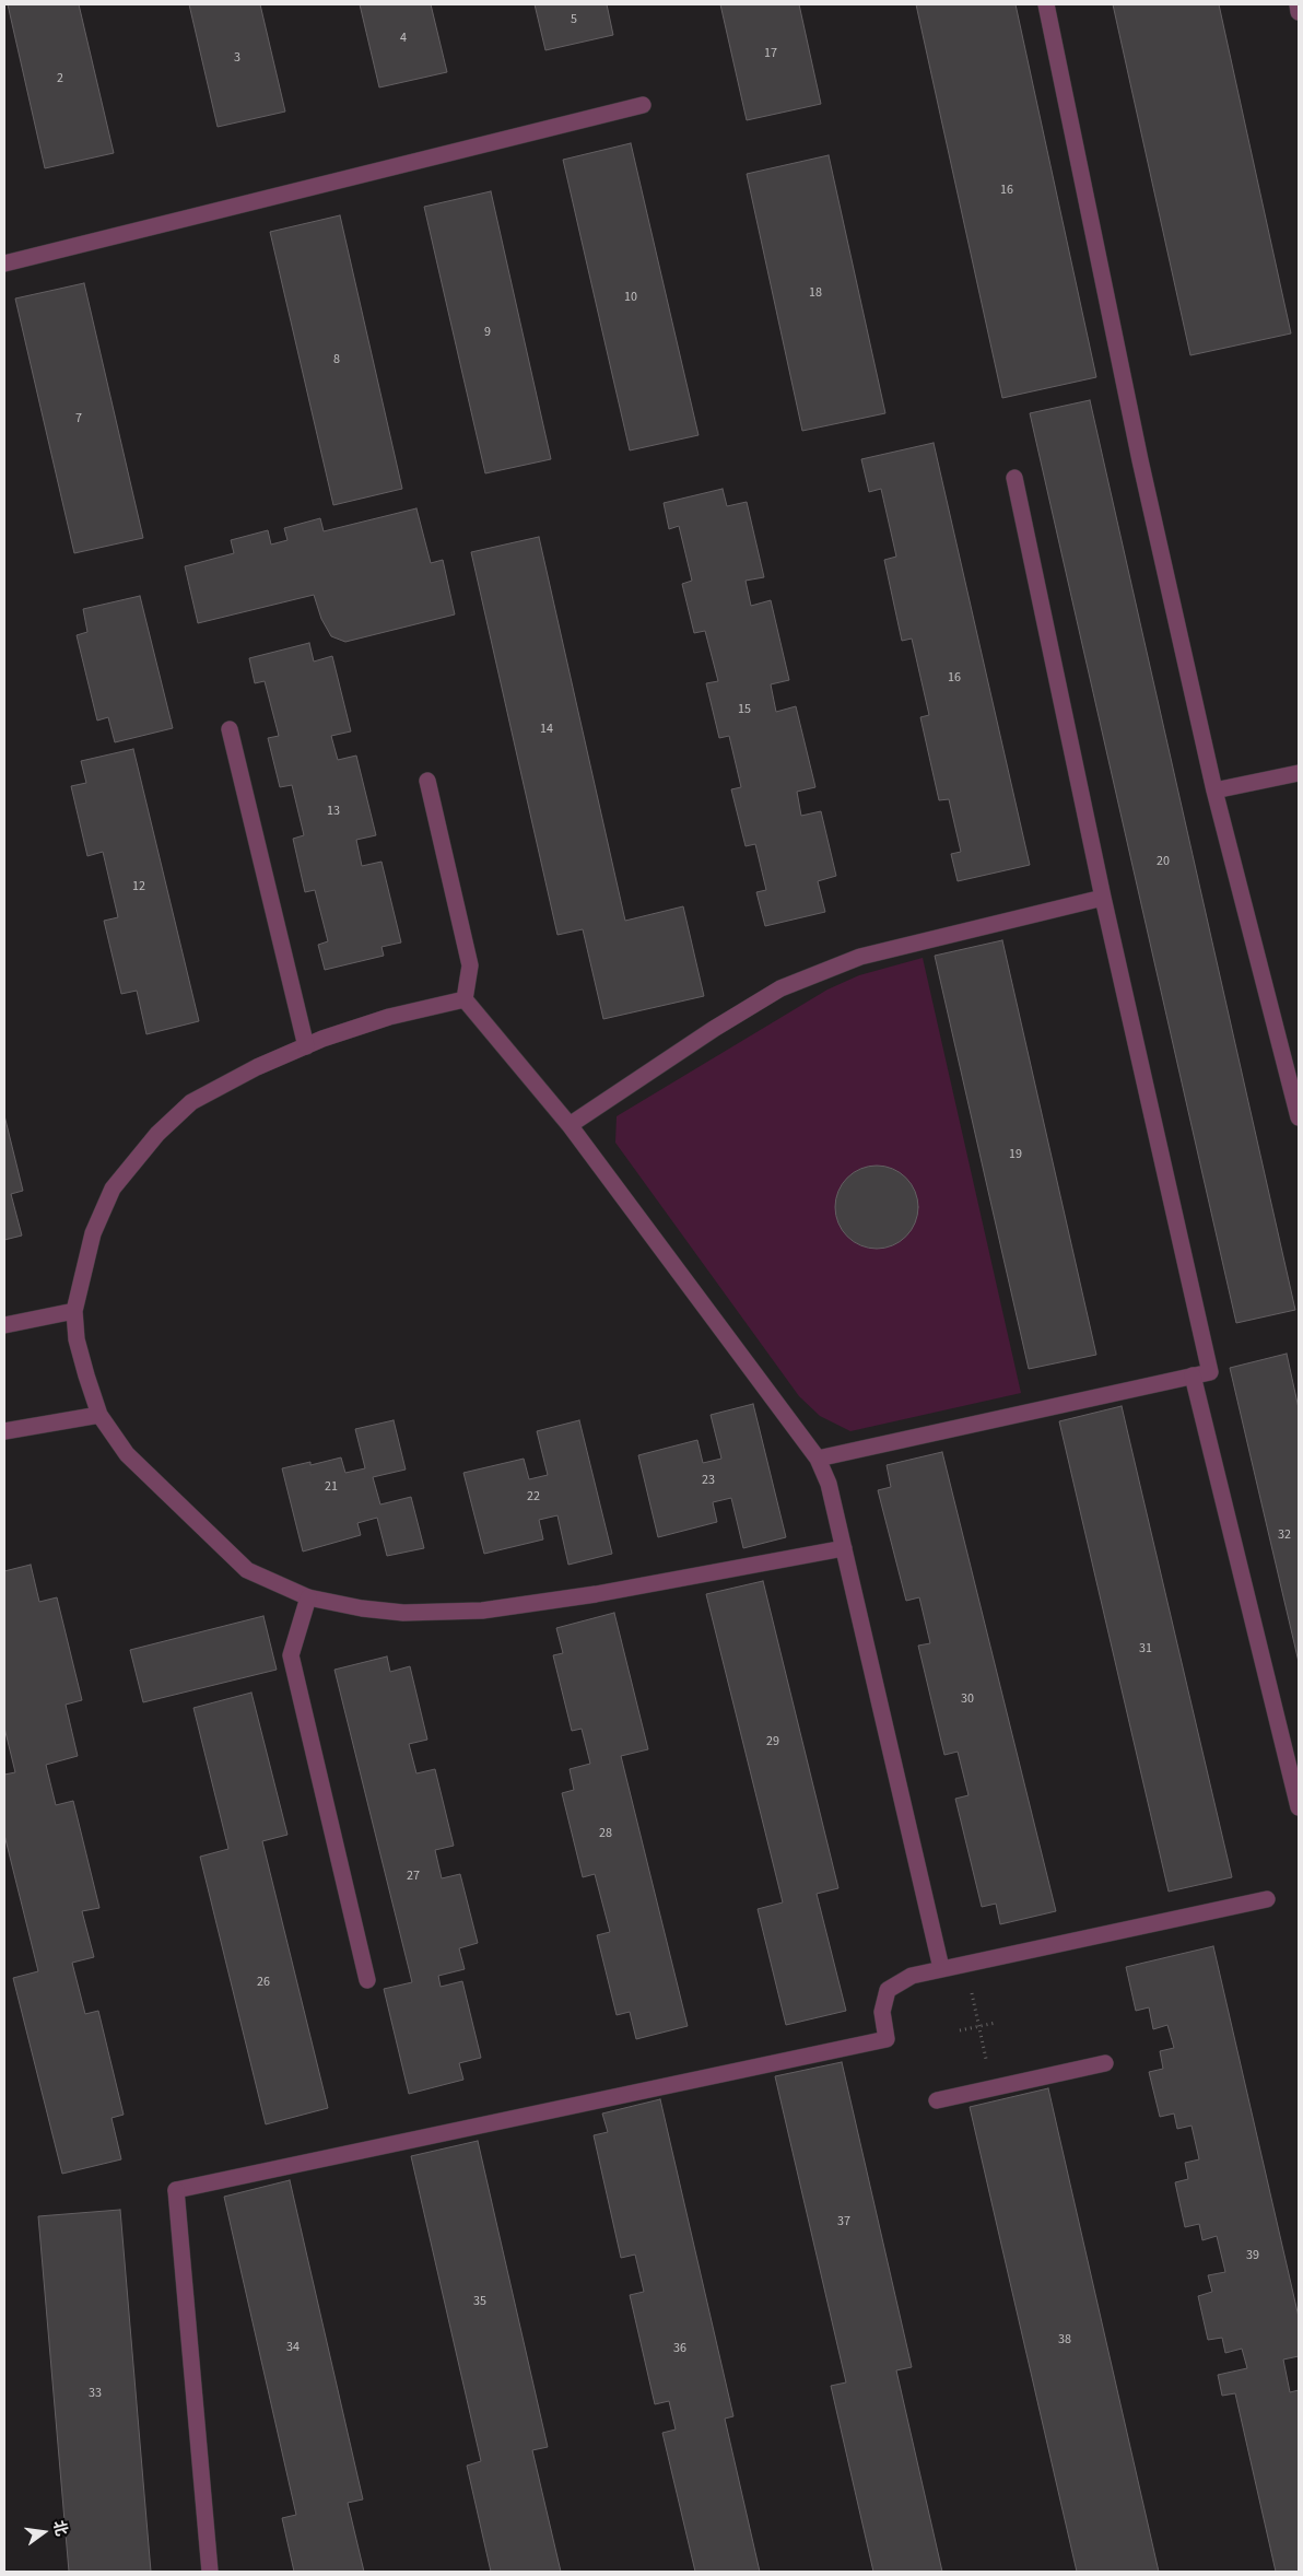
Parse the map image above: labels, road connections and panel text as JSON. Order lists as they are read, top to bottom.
{
  "house_numbers": [
    "5",
    "4",
    "17",
    "3",
    "2",
    "16",
    "18",
    "10",
    "9",
    "8",
    "7",
    "16",
    "15",
    "14",
    "13",
    "20",
    "12",
    "19",
    "23",
    "21",
    "22",
    "32",
    "31",
    "30",
    "29",
    "28",
    "27",
    "26",
    "37",
    "39",
    "35",
    "38",
    "34",
    "36",
    "33"
  ],
  "north": "right"
}
